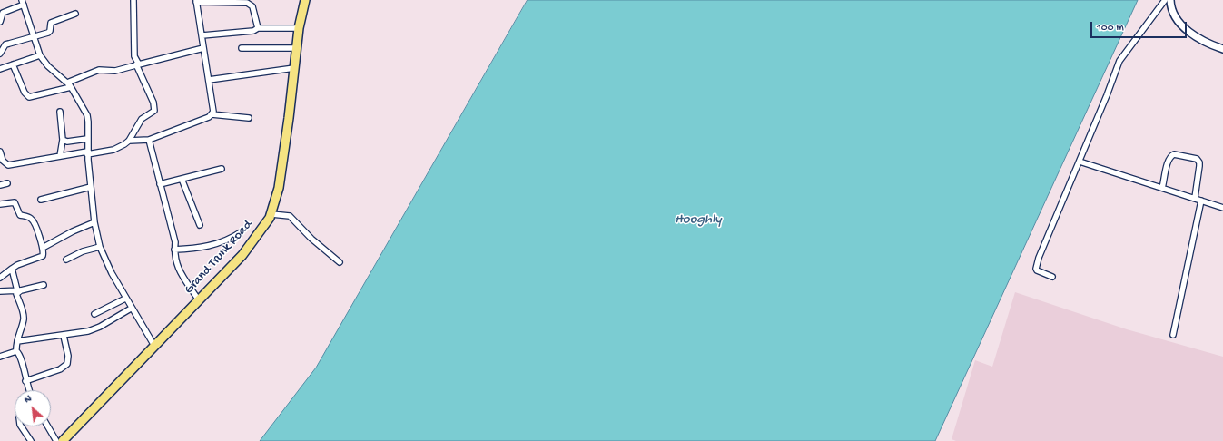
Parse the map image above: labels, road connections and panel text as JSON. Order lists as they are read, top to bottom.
{
  "streets": {
    "main road": ["Grand Trunk Road"]
  },
  "water": ["Hooghly"],
  "scale_bar": "100 m",
  "north": "top left"
}
